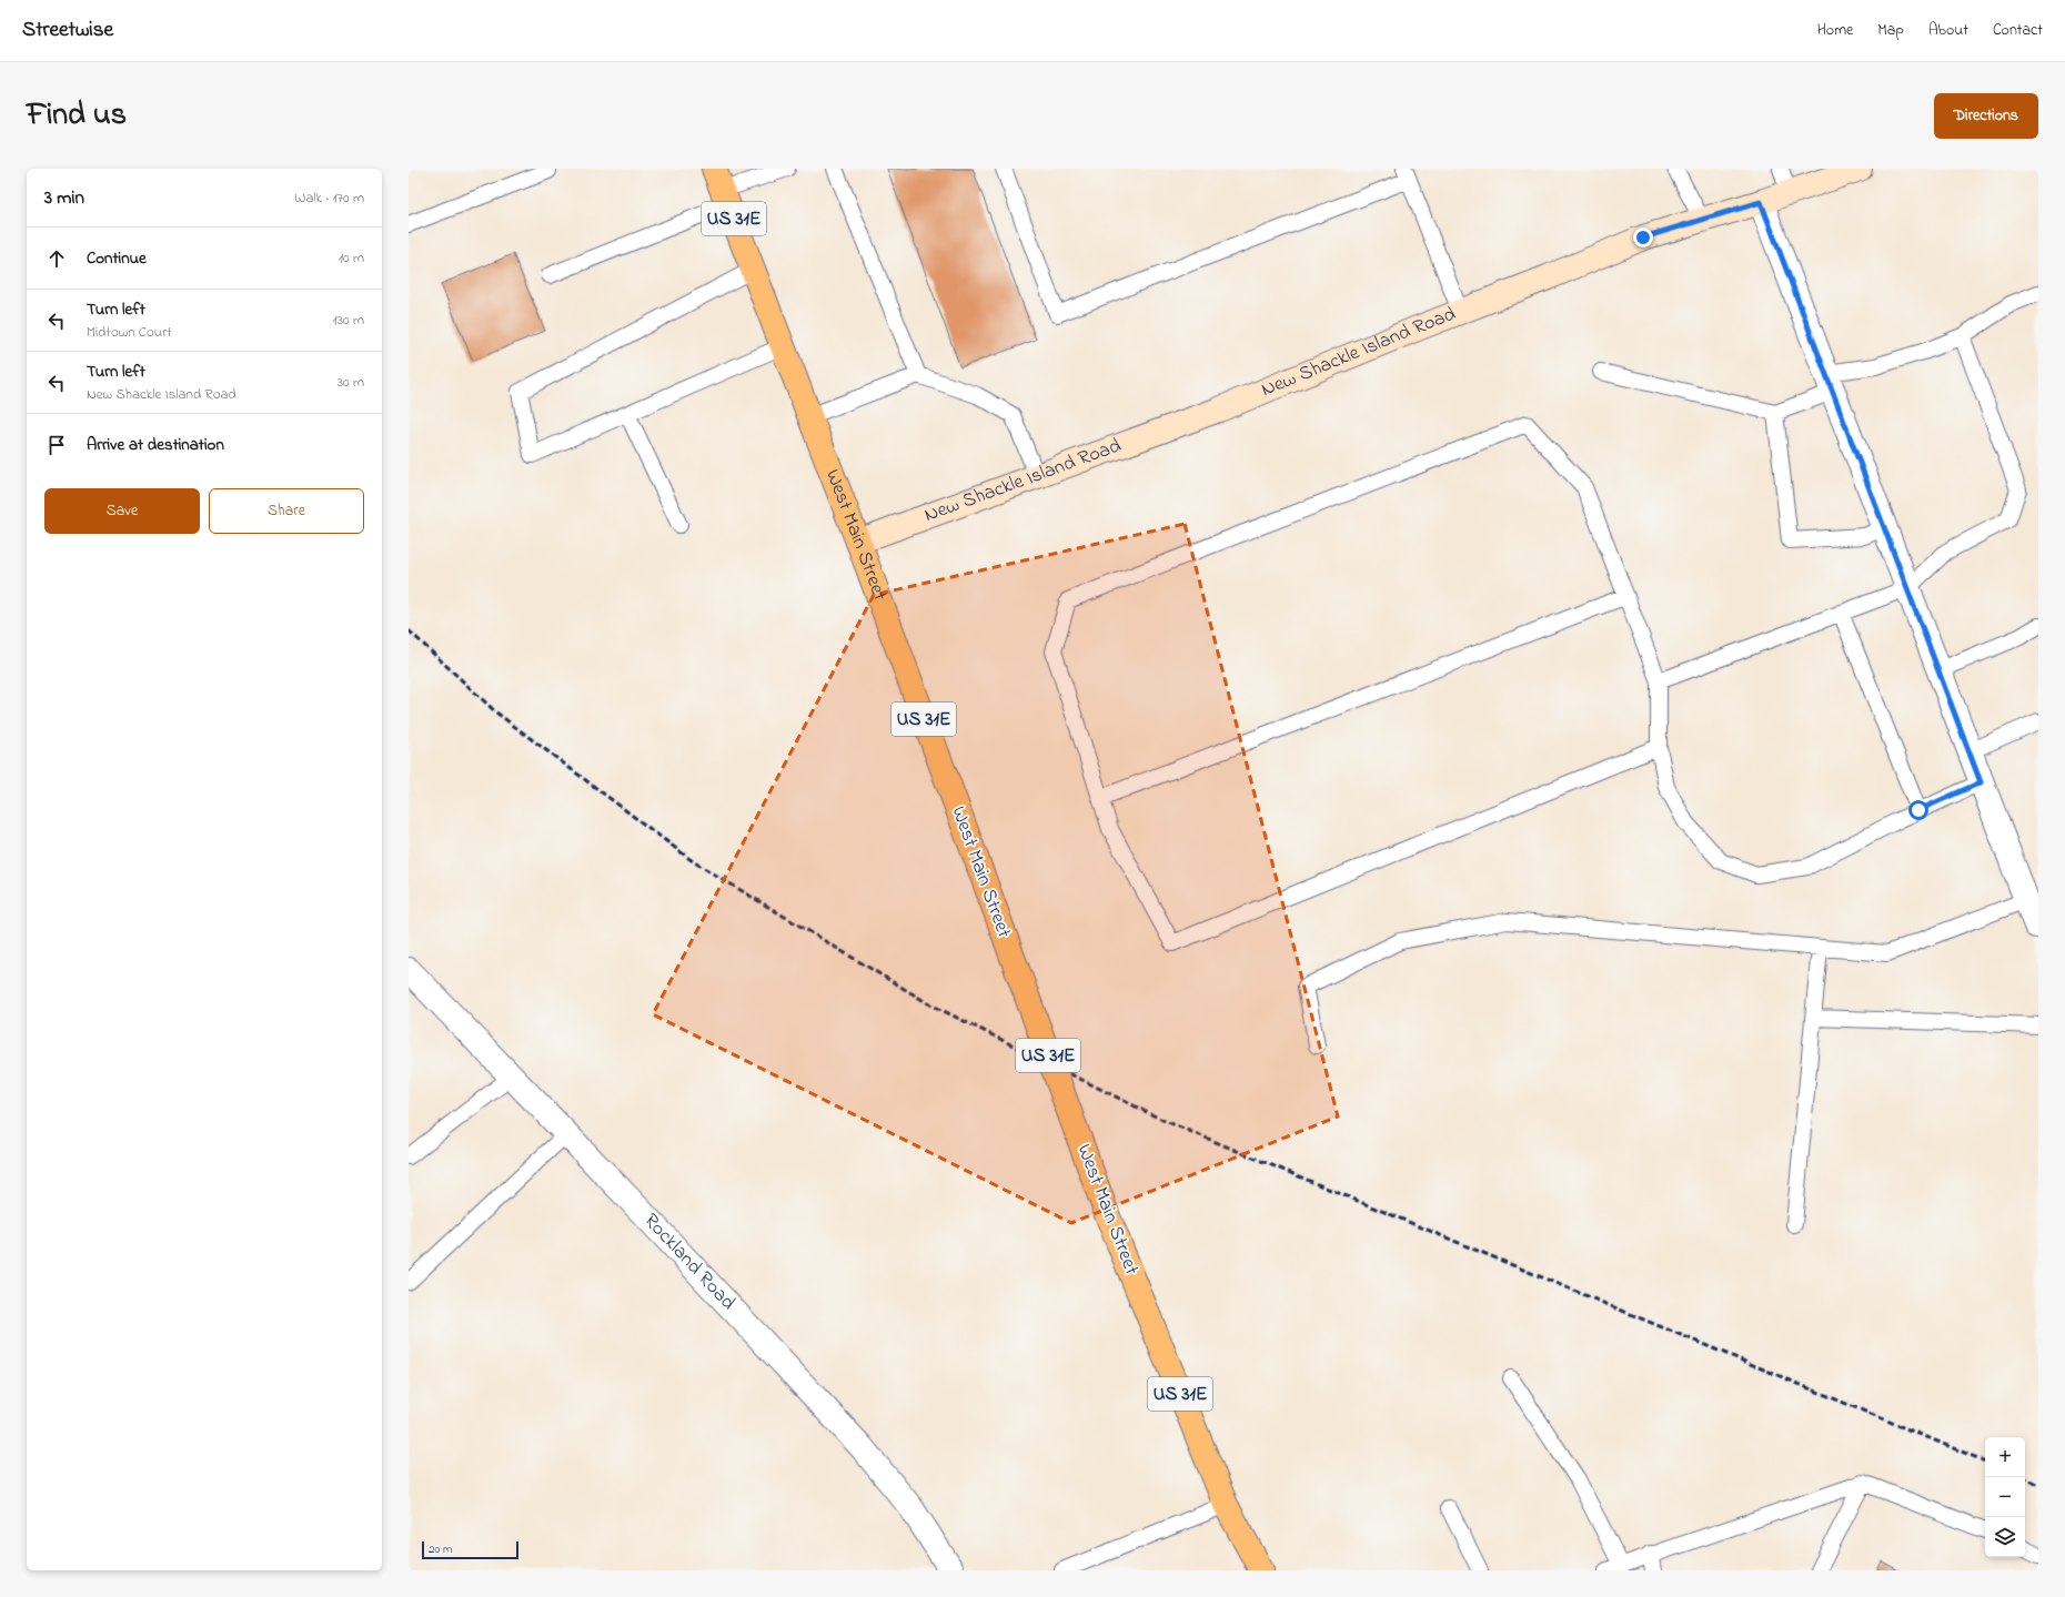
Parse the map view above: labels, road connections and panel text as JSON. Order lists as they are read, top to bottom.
{
  "streets": {
    "main road": ["US 31E", "New Shackle Island Road", "West Main Street"],
    "street": ["Rockland Road"]
  },
  "crossings": [
    ["New Shackle Island Road", "West Main Street"]
  ],
  "scale_bar": "20 m",
  "page": {
    "header": "Streetwise",
    "nav": [
      "Home",
      "Map",
      "About",
      "Contact"
    ],
    "title": "Find us",
    "buttons": [
      "Directions",
      ["Save", "Share"]
    ],
    "heading": ["3 min", "Walk · 170 m"],
    "list": [
      ["Continue", "10 m"],
      ["Turn left", "Midtown Court", "130 m"],
      ["Turn left", "New Shackle Island Road", "30 m"],
      "Arrive at destination"
    ],
    "map_buttons": ["+", "−"],
    "scale": "20 m"
  }
}
